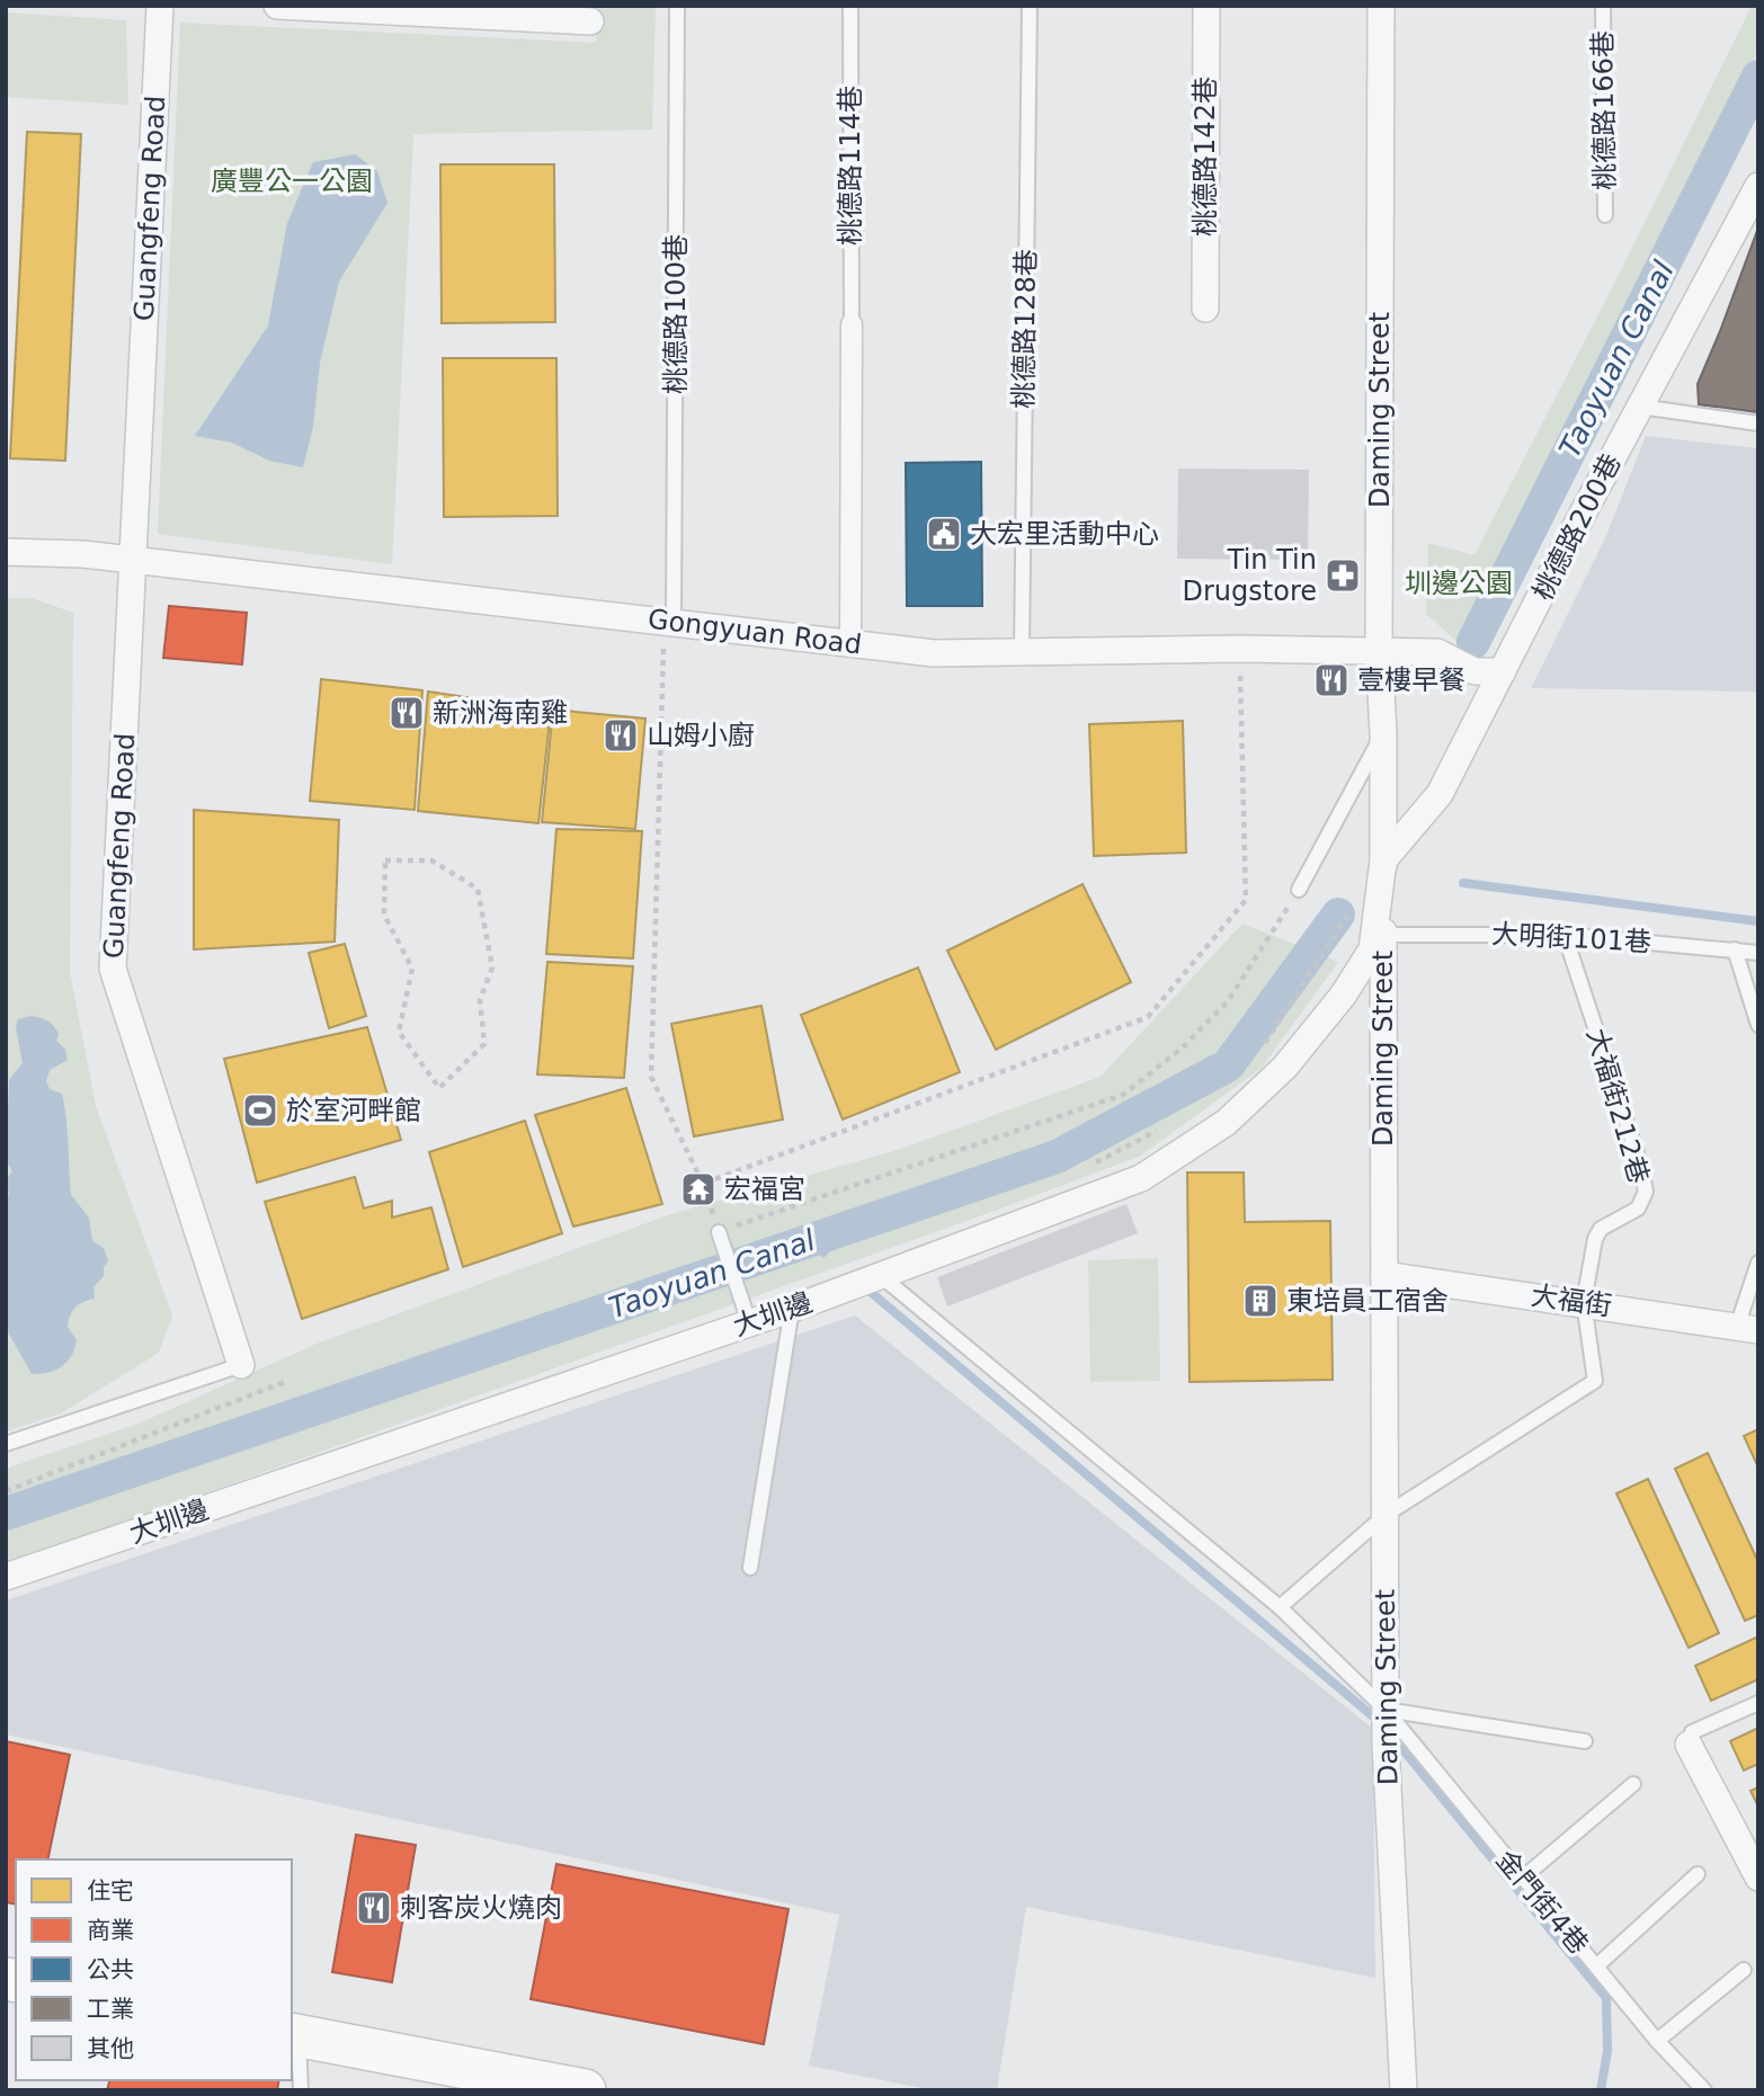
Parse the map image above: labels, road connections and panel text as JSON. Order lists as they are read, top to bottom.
{
  "streets": {
    "street": [
      "桃德路142巷",
      "Guangfeng Road",
      "Daming Street",
      "桃德路200巷",
      "Gongyuan Road",
      "大福街",
      "大圳邊"
    ],
    "lane": [
      "桃德路166巷",
      "桃德路114巷",
      "桃德路100巷",
      "桃德路128巷",
      "大明街101巷",
      "大福街212巷",
      "金門街4巷"
    ]
  },
  "crossings": [
    ["Guangfeng Road", "Gongyuan Road"],
    ["桃德路100巷", "Gongyuan Road"],
    ["桃德路128巷", "Gongyuan Road"],
    ["Daming Street", "桃德路200巷"],
    ["Daming Street", "Gongyuan Road"],
    ["Daming Street", "大明街101巷"],
    ["Daming Street", "大福街212巷"],
    ["Daming Street", "大福街"],
    ["Daming Street", "大圳邊"],
    ["Daming Street", "金門街4巷"],
    ["桃德路200巷", "Gongyuan Road"],
    ["桃德路200巷", "大圳邊"],
    ["大明街101巷", "大福街212巷"],
    ["大福街212巷", "大福街"],
    ["大圳邊", "金門街4巷"]
  ],
  "water": ["Taoyuan Canal"],
  "parks": ["廣豐公一公園", "圳邊公園"],
  "places": {
    "public building": ["大宏里活動中心"],
    "pharmacy": ["Tin Tin Drugstore"],
    "restaurant": [
      "壹樓早餐",
      "新洲海南雞",
      "山姆小廚",
      "刺客炭火燒肉"
    ],
    "sports": ["於室河畔館"],
    "temple": ["宏福宮"],
    "building": ["東培員工宿舍"]
  },
  "legend": [
    "住宅",
    "商業",
    "公共",
    "工業",
    "其他"
  ]
}
